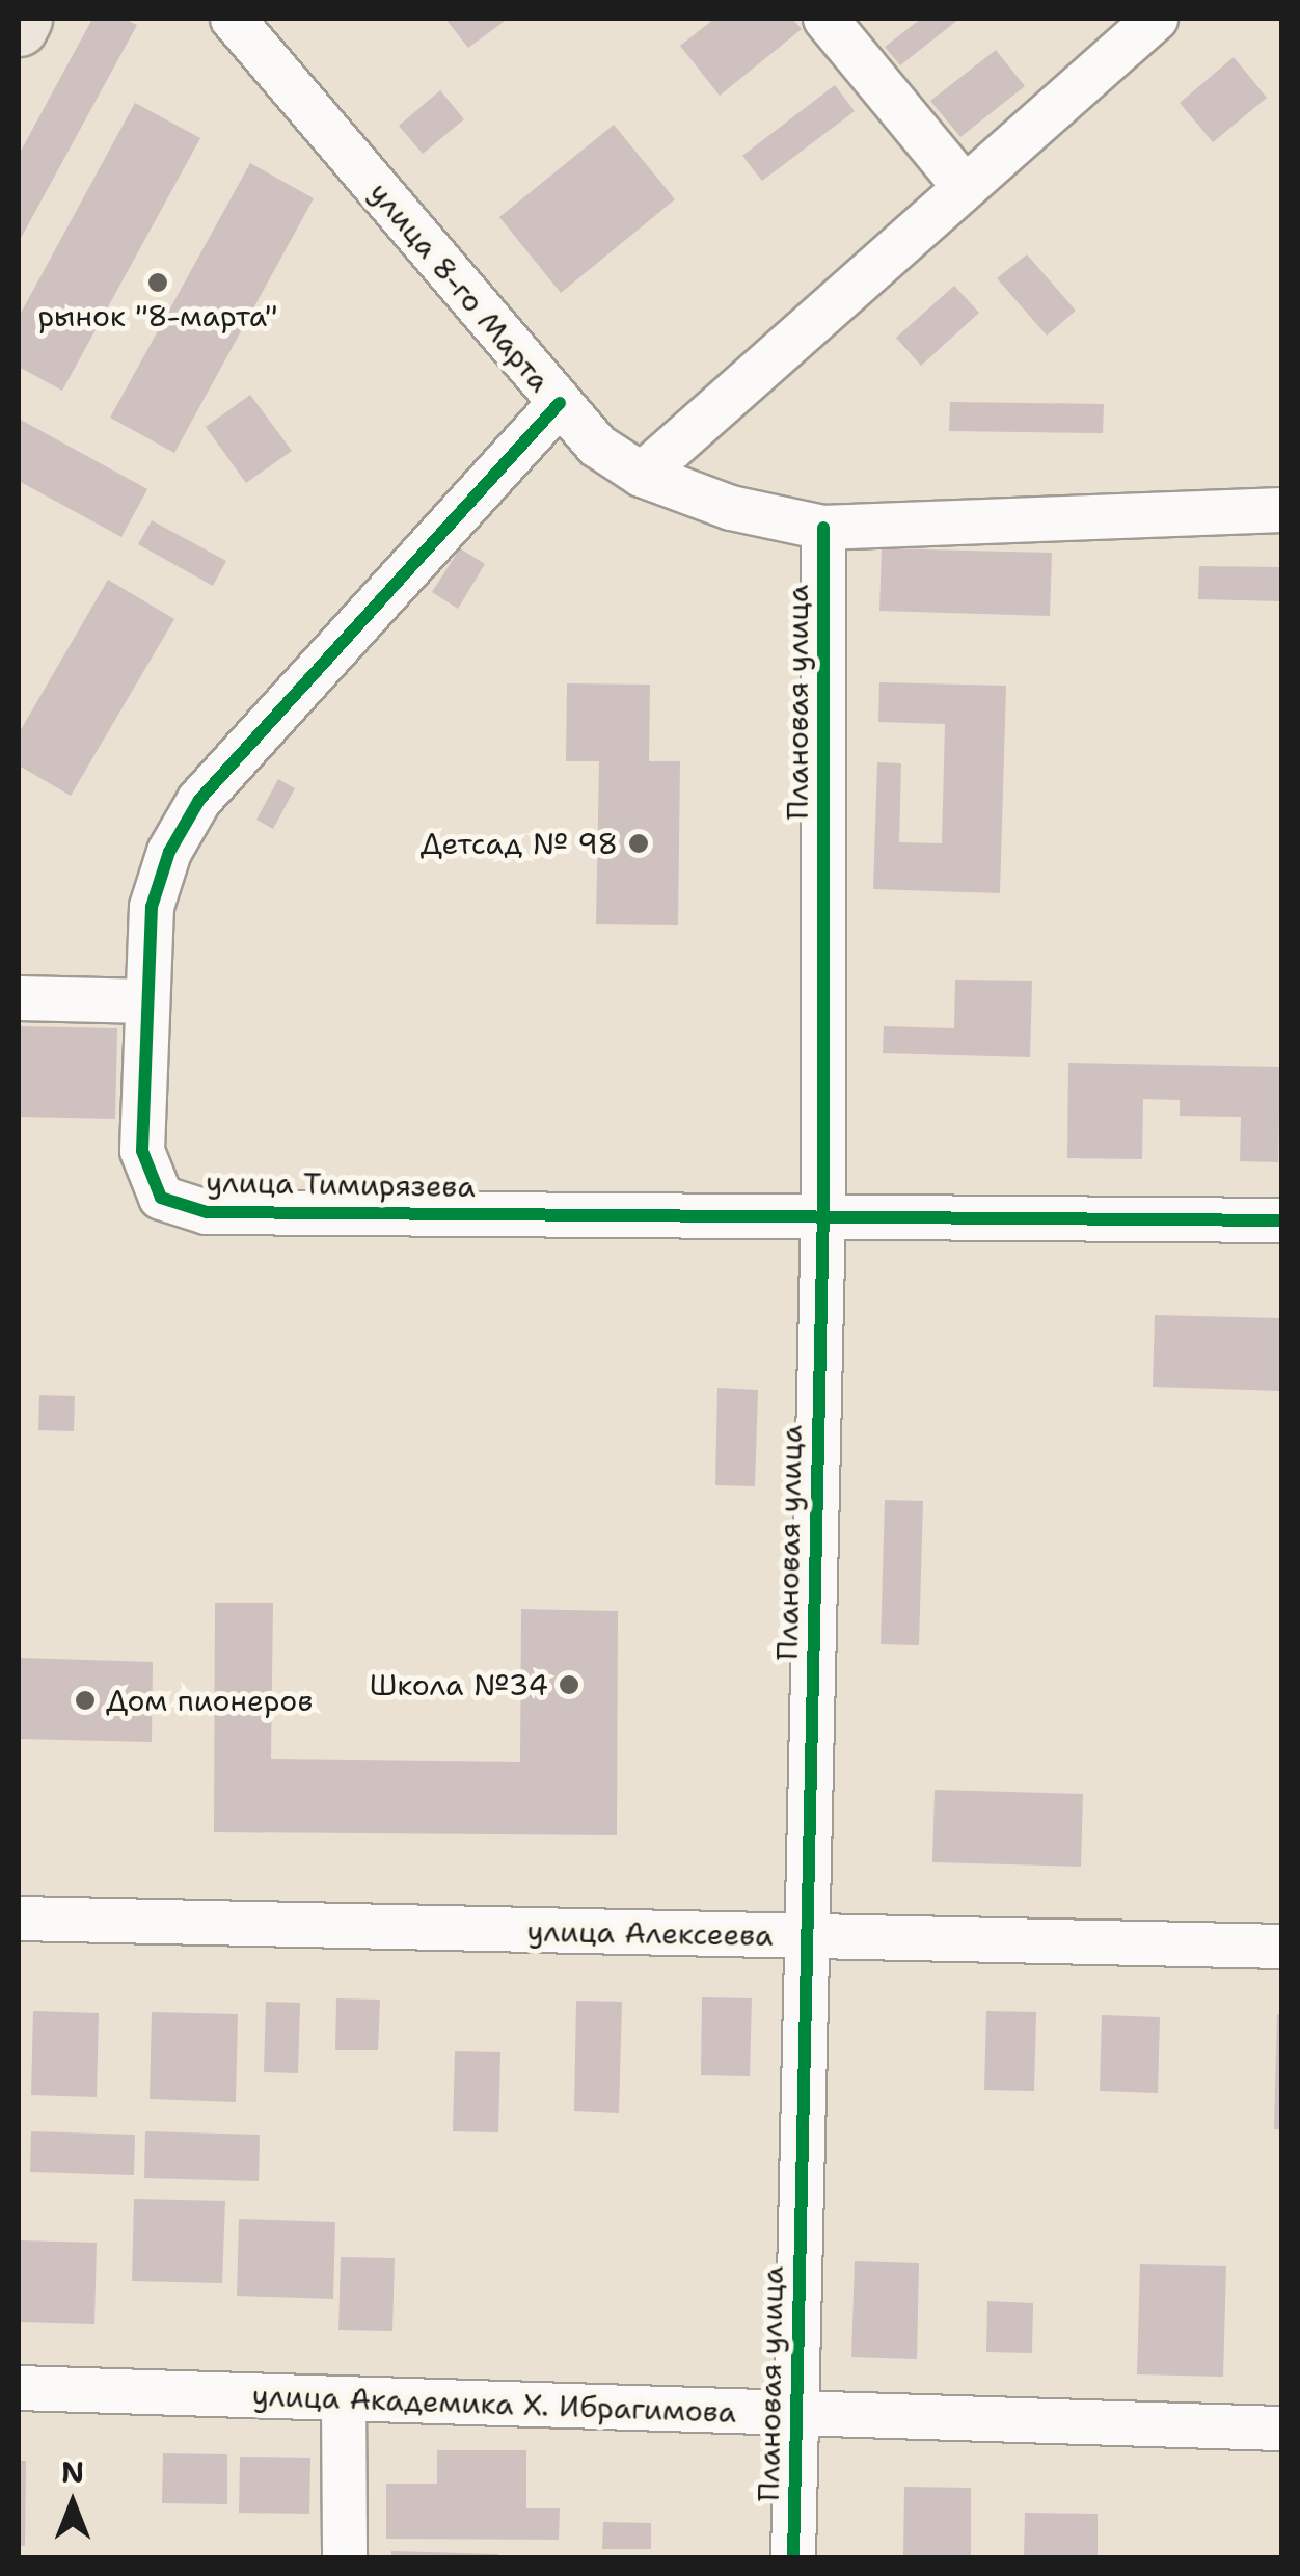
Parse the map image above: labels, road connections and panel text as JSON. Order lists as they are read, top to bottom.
{
  "streets": {
    "street": [
      "улица 8-го Марта",
      "Плановая улица",
      "улица Тимирязева",
      "улица Алексеева",
      "улица Академика Х. Ибрагимова"
    ]
  },
  "crossings": [
    ["улица 8-го Марта", "Плановая улица"],
    ["улица 8-го Марта", "улица Тимирязева"],
    ["Плановая улица", "улица Тимирязева"],
    ["Плановая улица", "улица Алексеева"],
    ["Плановая улица", "улица Академика Х. Ибрагимова"]
  ],
  "places": [
    "рынок \"8-марта\"",
    "Детсад № 98",
    "Школа №34",
    "Дом пионеров"
  ],
  "north": "top"
}
